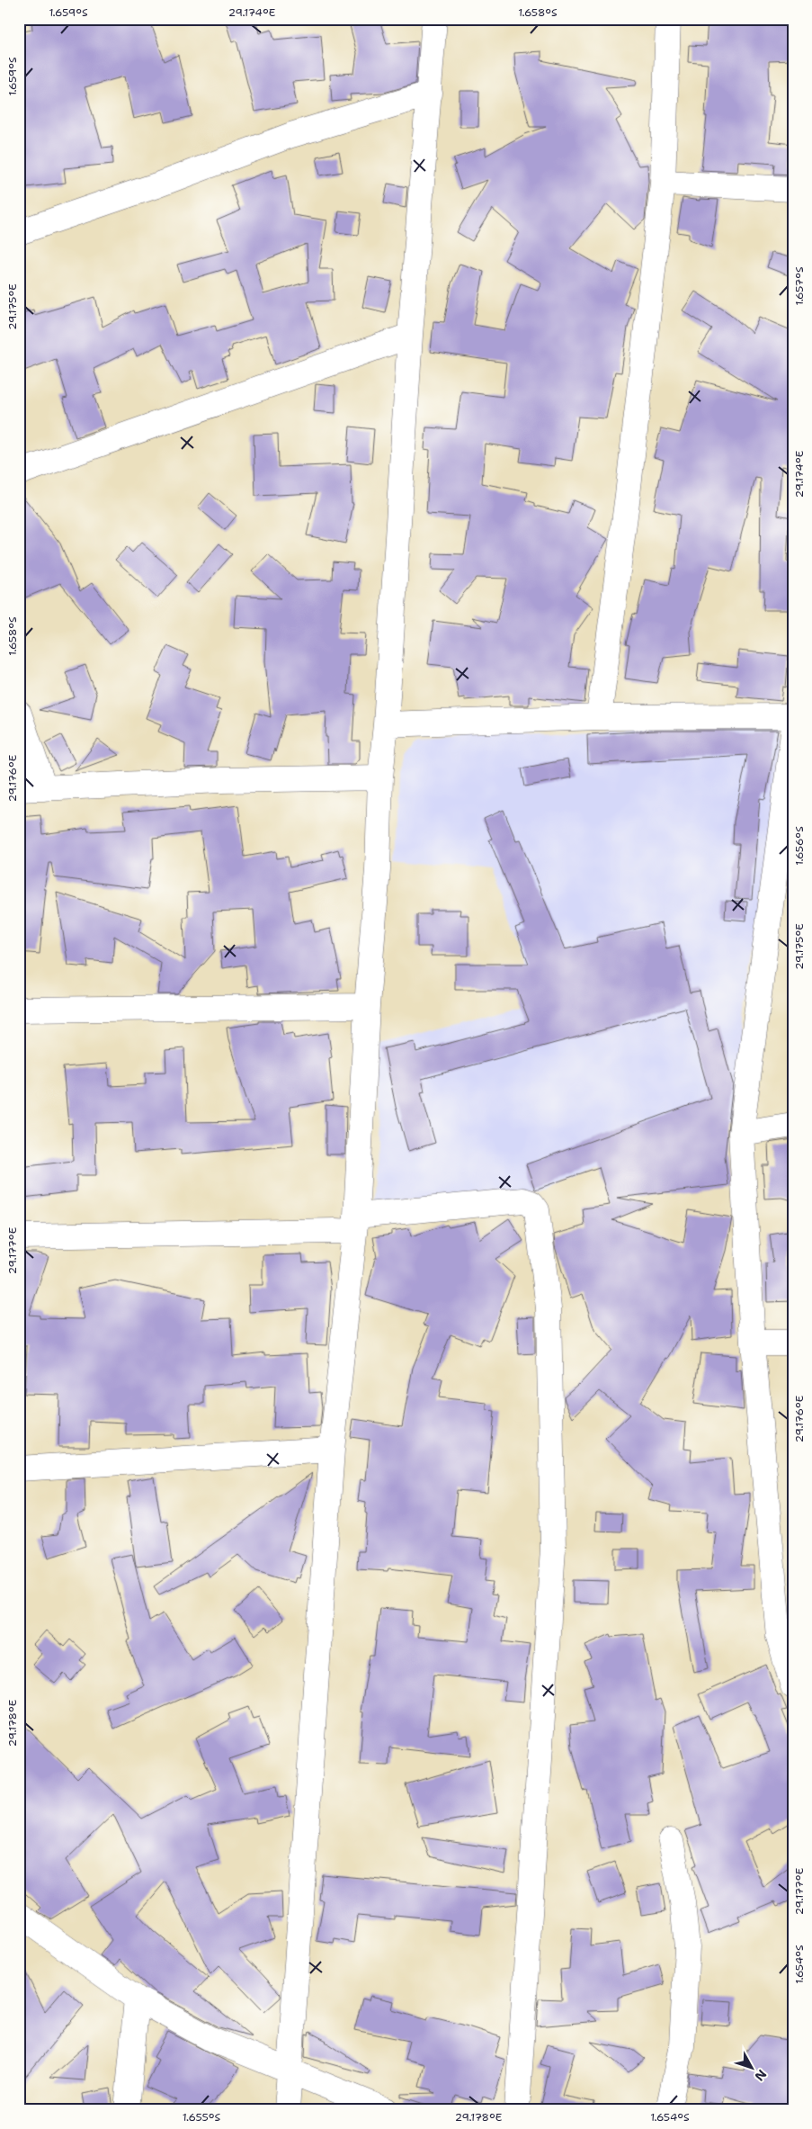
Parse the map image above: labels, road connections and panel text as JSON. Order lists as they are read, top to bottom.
{
  "north": "bottom right",
  "coordinates": [
    "1.659°S",
    "29.174°E",
    "1.658°S",
    "1.657°S",
    "29.175°E",
    "29.176°E",
    "1.656°S",
    "29.177°E",
    "29.178°E",
    "1.654°S",
    "1.655°S"
  ]
}
